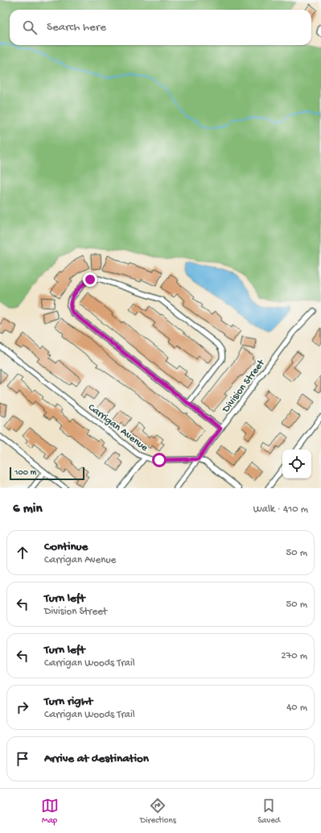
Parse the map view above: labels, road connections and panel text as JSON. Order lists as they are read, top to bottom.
{
  "streets": {
    "street": ["Division Street", "Carrigan Avenue"]
  },
  "crossings": [
    ["Division Street", "Carrigan Avenue"]
  ],
  "scale_bar": "100 m",
  "page": {
    "search": "Search here",
    "scale": "100 m",
    "heading": ["6 min", "Walk · 410 m"],
    "list": [
      ["Continue", "Carrigan Avenue", "50 m"],
      ["Turn left", "Division Street", "50 m"],
      ["Turn left", "Carrigan Woods Trail", "270 m"],
      ["Turn right", "Carrigan Woods Trail", "40 m"],
      "Arrive at destination"
    ],
    "nav": ["Map", "Directions", "Saved"]
  }
}
